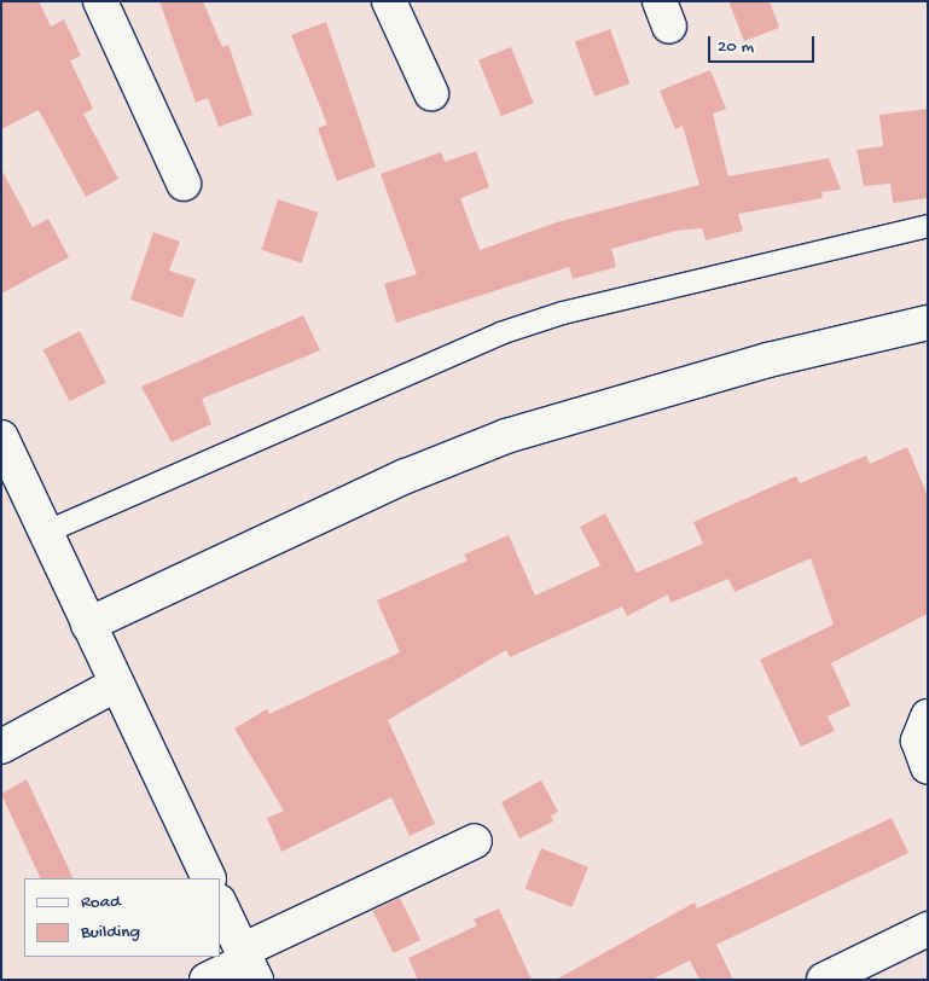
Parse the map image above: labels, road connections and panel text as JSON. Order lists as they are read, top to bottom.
{
  "legend": ["Road", "Building"],
  "scale_bar": "20 m"
}
